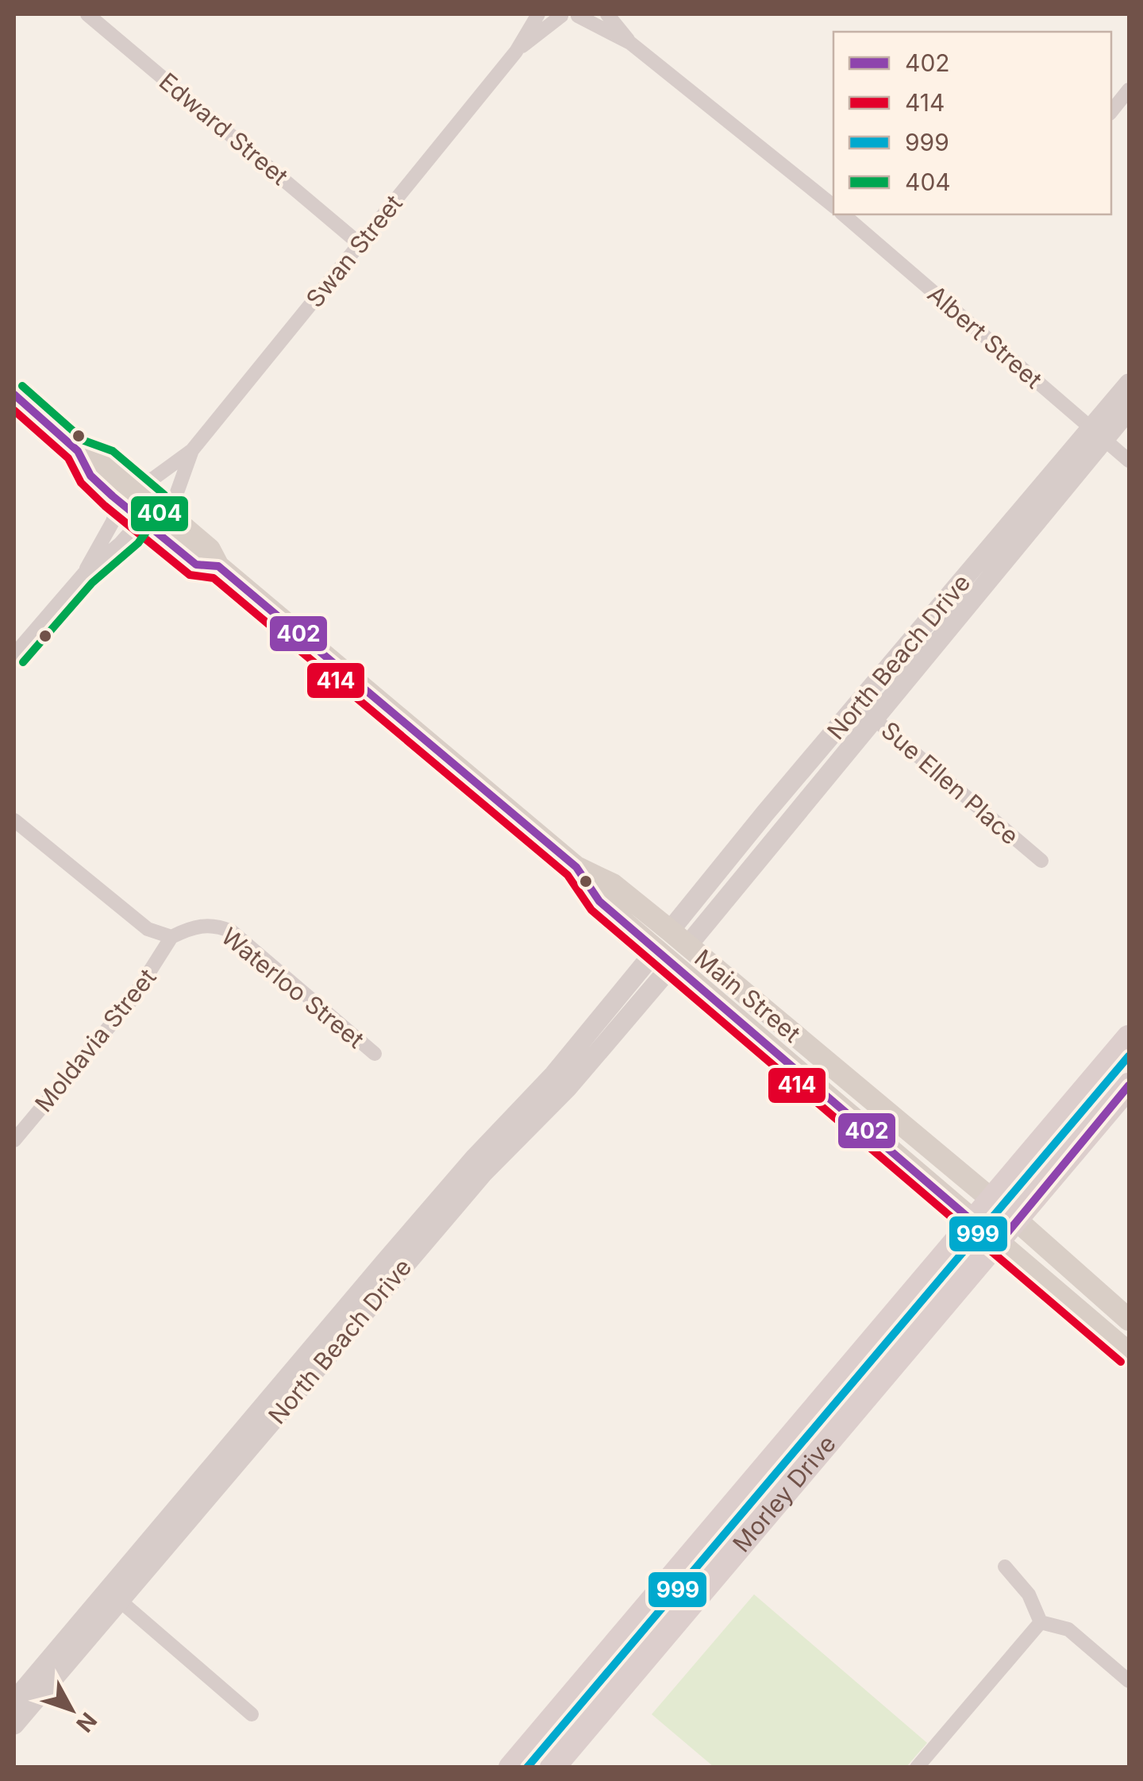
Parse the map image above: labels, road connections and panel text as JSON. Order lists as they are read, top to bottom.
{
  "streets": {
    "highway": ["Morley Drive"],
    "main road": ["Main Street"],
    "street": [
      "Edward Street",
      "Swan Street",
      "Albert Street",
      "North Beach Drive",
      "Sue Ellen Place",
      "Waterloo Street",
      "Moldavia Street"
    ]
  },
  "crossings": [
    ["Edward Street", "Swan Street"],
    ["Swan Street", "Main Street"],
    ["Albert Street", "North Beach Drive"],
    ["North Beach Drive", "Sue Ellen Place"],
    ["North Beach Drive", "Main Street"],
    ["Waterloo Street", "Moldavia Street"],
    ["Main Street", "Morley Drive"]
  ],
  "lines": [
    "transit line 404",
    "transit line 402",
    "transit line 414",
    "transit line 999"
  ],
  "legend": [
    "402",
    "414",
    "999",
    "404"
  ],
  "north": "bottom right"
}
